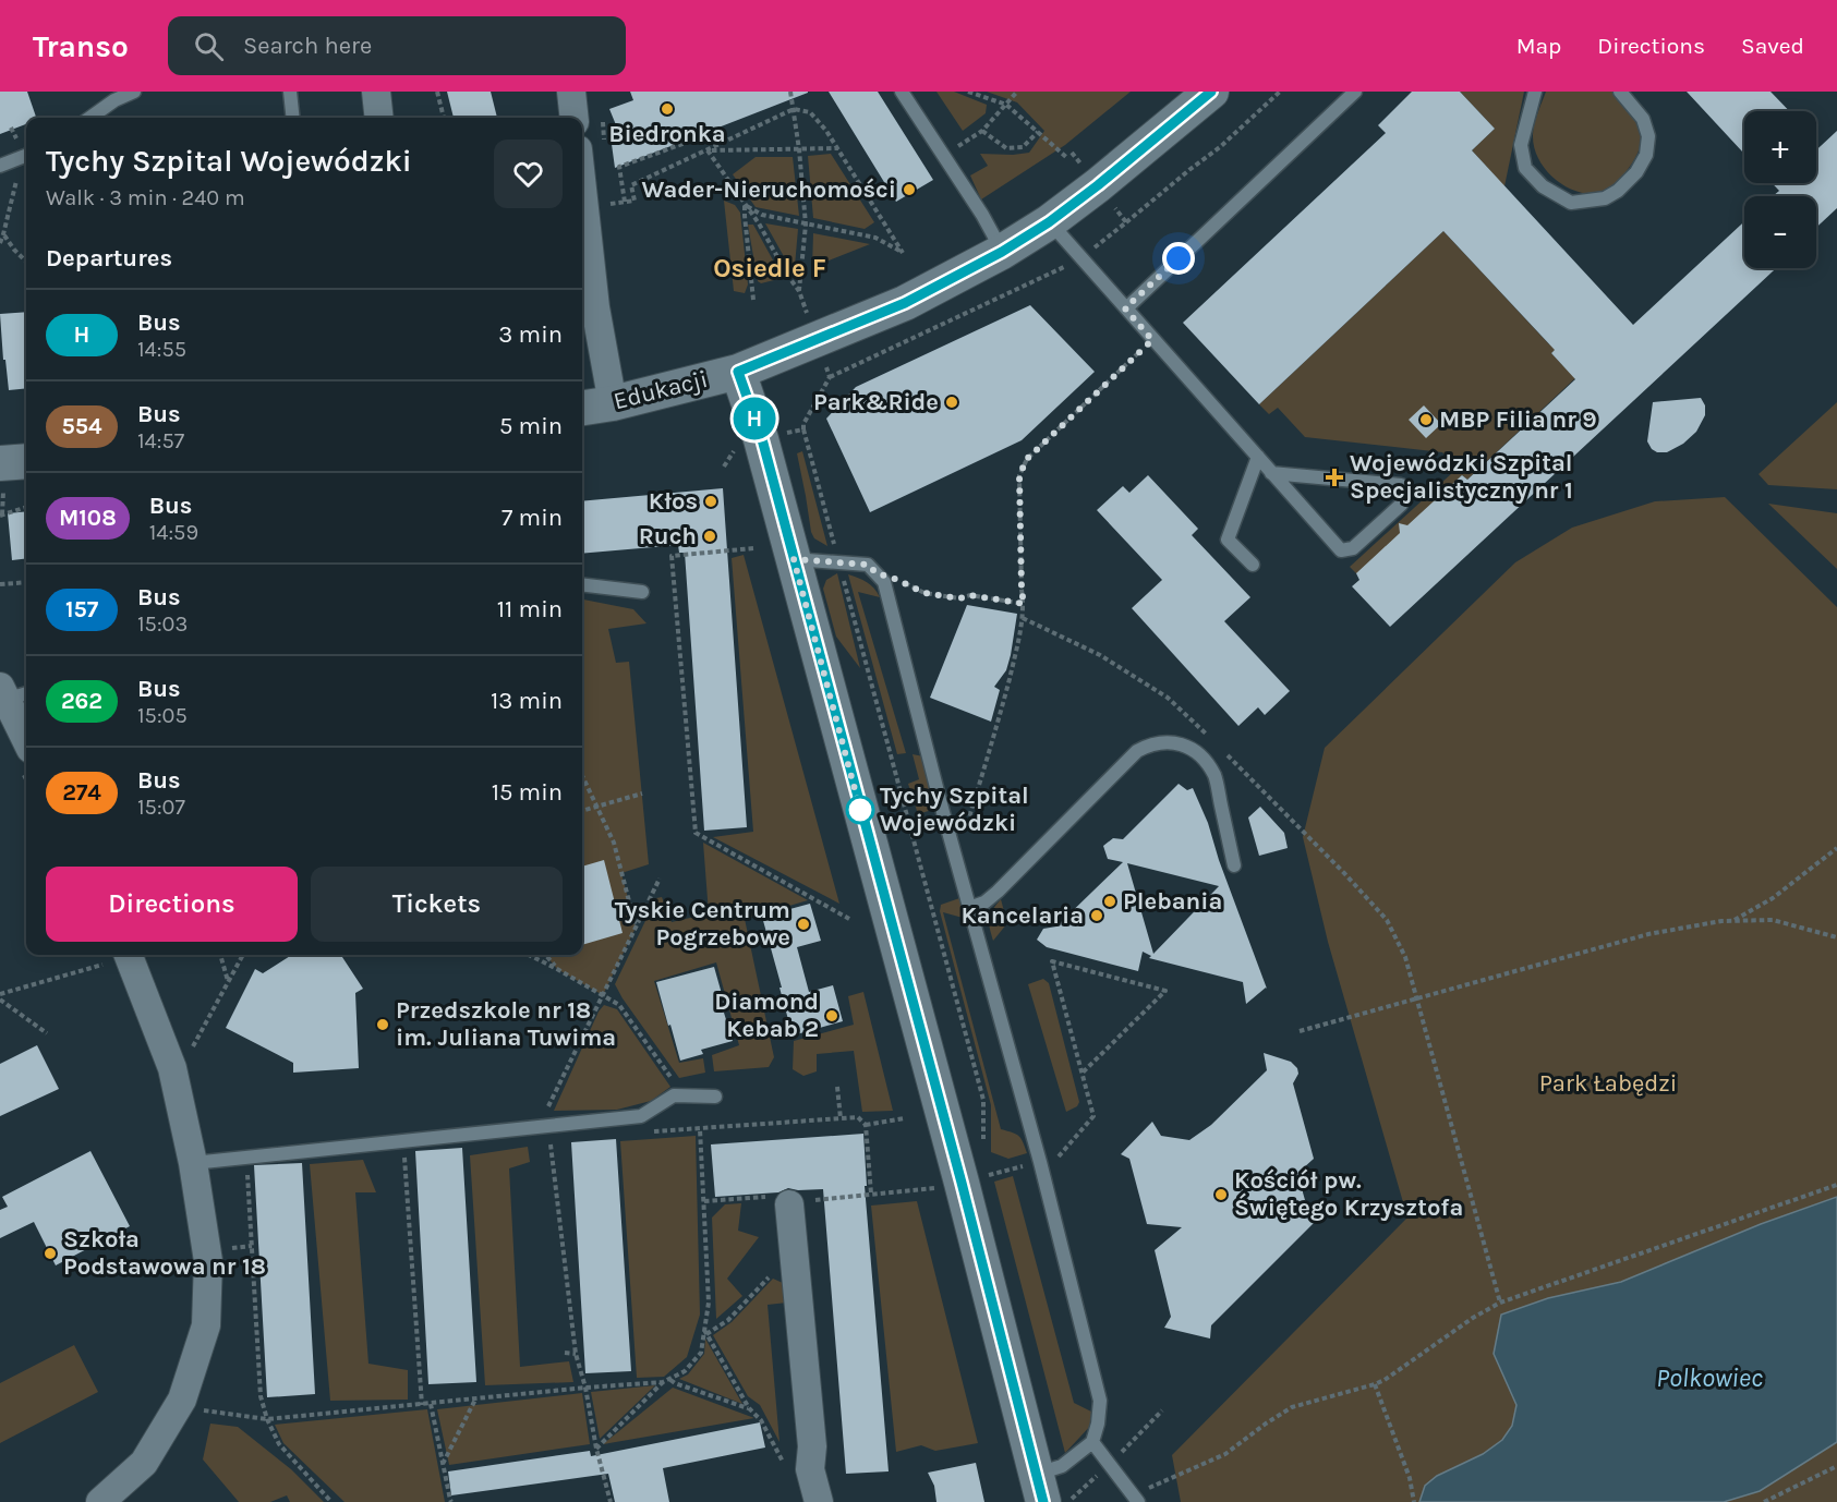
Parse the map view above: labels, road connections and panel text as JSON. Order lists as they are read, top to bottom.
{
  "streets": {
    "street": ["Edukacji"]
  },
  "districts": ["Osiedle F"],
  "water": ["Polkowiec"],
  "parks": ["Park Łabędzi"],
  "places": {
    "other": [
      "Biedronka",
      "Wader-Nieruchomości",
      "Park&Ride",
      "MBP Filia nr 9",
      "Kłos",
      "Ruch",
      "Tychy Szpital Wojewódzki",
      "Plebania",
      "Kancelaria",
      "Tyskie Centrum Pogrzebowe",
      "Diamond Kebab 2",
      "Przedszkole nr 18 im. Juliana Tuwima",
      "Kościół pw. Świętego Krzysztofa",
      "Szkoła Podstawowa nr 18"
    ],
    "health": ["Wojewódzki Szpital Specjalistyczny nr 1"]
  },
  "lines": ["bus line H"],
  "page": {
    "header": "Transo",
    "search": "Search here",
    "nav": ["Map", "Directions", "Saved"],
    "on_map": "H",
    "map_buttons": ["+", "−"],
    "heading": [
      ["Tychy Szpital Wojewódzki", "Walk · 3 min · 240 m"],
      "Departures"
    ],
    "list": [
      {
        "mark": "H",
        "name": "Bus",
        "note": "14:55",
        "value": "3 min"
      },
      {
        "mark": "554",
        "name": "Bus",
        "note": "14:57",
        "value": "5 min"
      },
      {
        "mark": "M108",
        "name": "Bus",
        "note": "14:59",
        "value": "7 min"
      },
      {
        "mark": "157",
        "name": "Bus",
        "note": "15:03",
        "value": "11 min"
      },
      {
        "mark": "262",
        "name": "Bus",
        "note": "15:05",
        "value": "13 min"
      },
      {
        "mark": "274",
        "name": "Bus",
        "note": "15:07",
        "value": "15 min"
      }
    ],
    "buttons": ["Directions", "Tickets"]
  }
}
